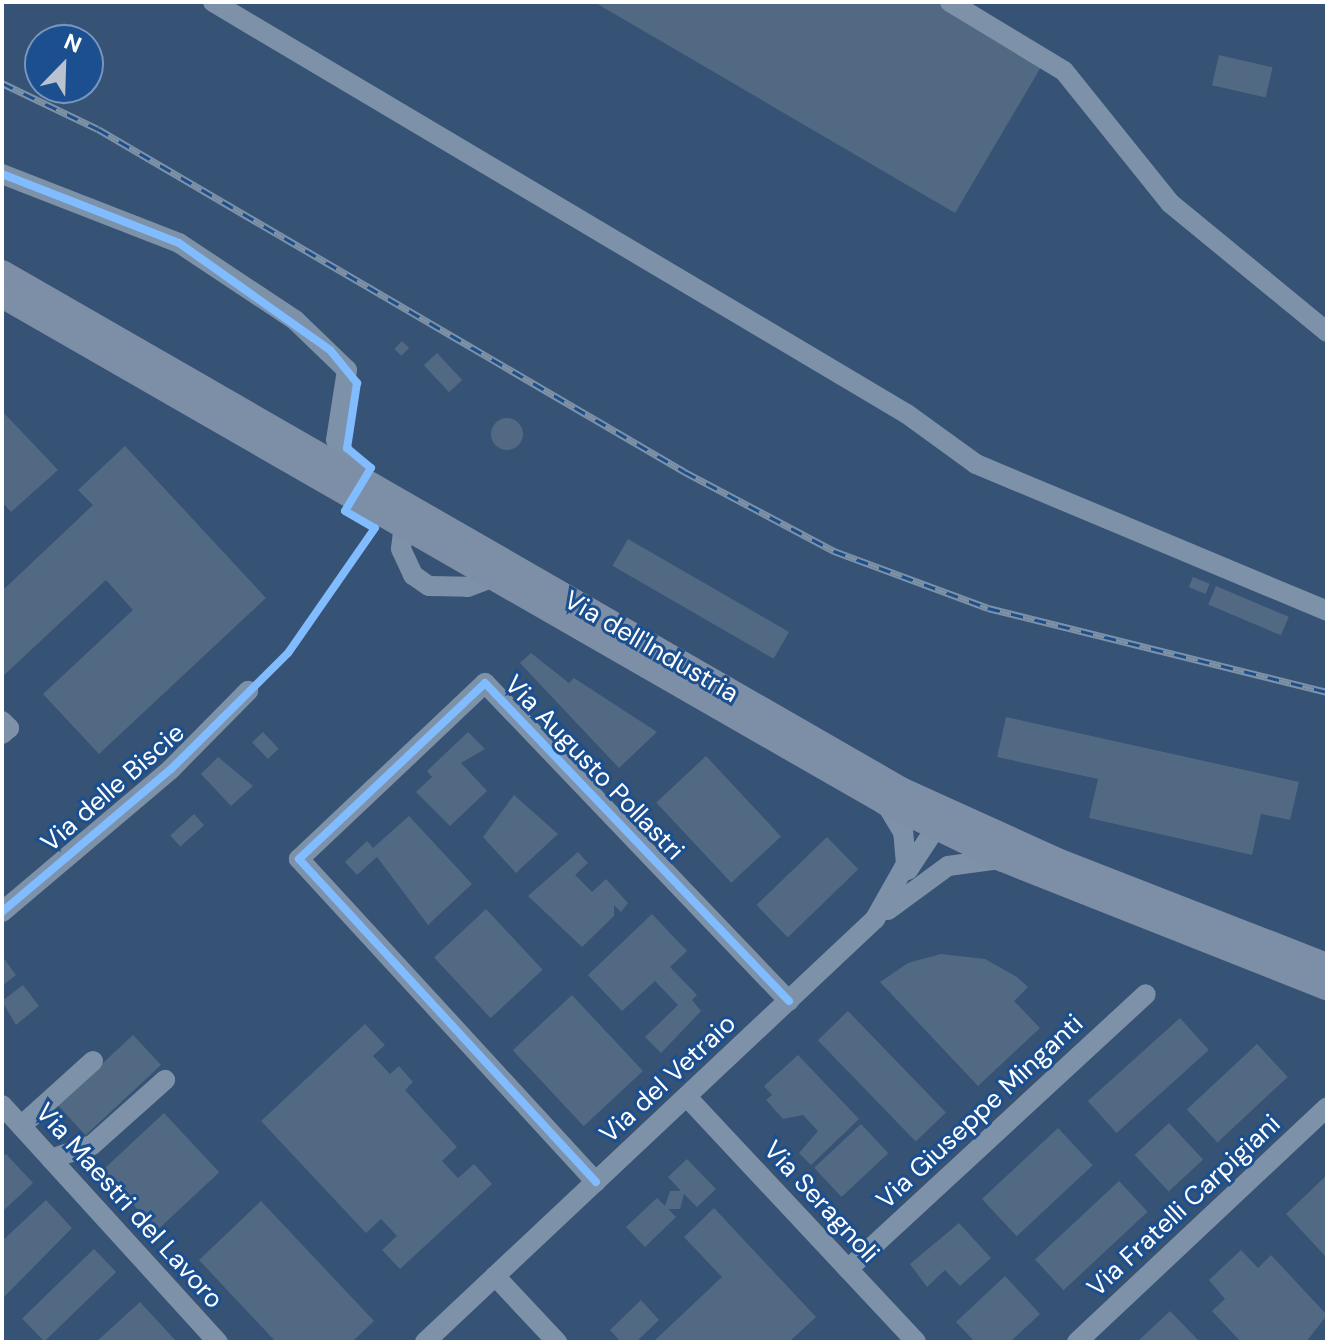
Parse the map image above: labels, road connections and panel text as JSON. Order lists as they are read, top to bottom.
{
  "streets": {
    "main road": ["Via dell'Industria"],
    "street": [
      "Via Augusto Pollastri",
      "Via delle Biscie",
      "Via del Vetraio",
      "Via Giuseppe Minganti",
      "Via Seragnoli",
      "Via Maestri del Lavoro",
      "Via Fratelli Carpigiani"
    ]
  },
  "crossings": [
    ["Via dell'Industria", "Via del Vetraio"],
    ["Via Augusto Pollastri", "Via del Vetraio"],
    ["Via del Vetraio", "Via Seragnoli"],
    ["Via Giuseppe Minganti", "Via Seragnoli"]
  ],
  "north": "top right"
}
